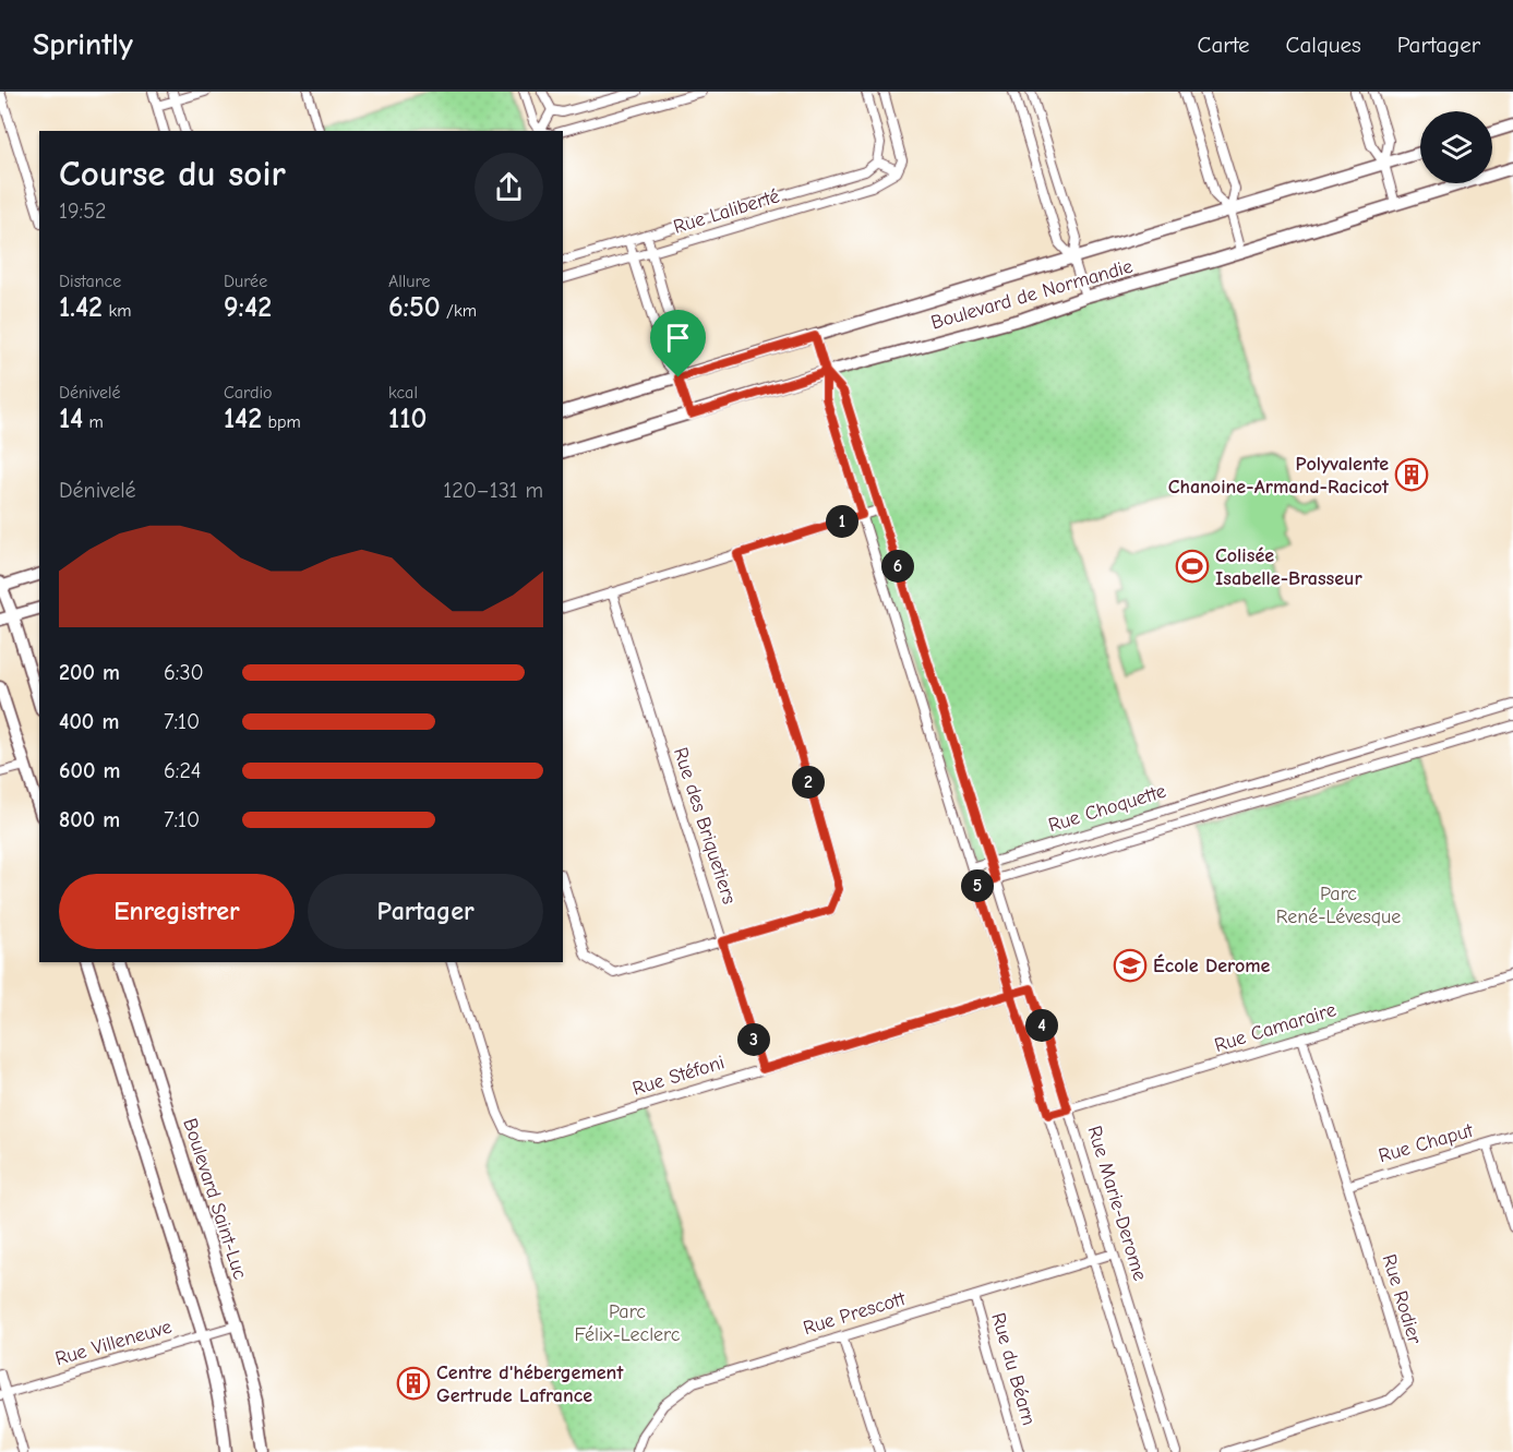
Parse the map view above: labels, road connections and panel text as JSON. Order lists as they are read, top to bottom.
{
  "streets": {
    "street": [
      "Rue Laliberté",
      "Boulevard de Normandie",
      "Rue Choquette",
      "Rue des Briquetiers",
      "Rue Camaraire",
      "Rue Stéfoni",
      "Rue Chaput",
      "Boulevard Saint-Luc",
      "Rue Marie-Derome",
      "Rue Rodier",
      "Rue Prescott",
      "Rue Villeneuve",
      "Rue du Béarn"
    ]
  },
  "crossings": [
    ["Boulevard de Normandie", "Rue Marie-Derome"],
    ["Rue Choquette", "Rue Marie-Derome"],
    ["Rue des Briquetiers", "Rue Stéfoni"],
    ["Rue Camaraire", "Rue Marie-Derome"],
    ["Rue Camaraire", "Rue Rodier"],
    ["Rue Stéfoni", "Rue Marie-Derome"],
    ["Rue Chaput", "Rue Rodier"],
    ["Boulevard Saint-Luc", "Rue Villeneuve"],
    ["Rue Marie-Derome", "Rue Prescott"],
    ["Rue Prescott", "Rue du Béarn"]
  ],
  "parks": ["Parc René-Lévesque", "Parc Félix-Leclerc"],
  "places": {
    "building": ["Polyvalente Chanoine-Armand-Racicot", "Centre d'hébergement Gertrude Lafrance"],
    "sports": ["Colisée Isabelle-Brasseur"],
    "school or university": ["École Derome"]
  },
  "page": {
    "header": "Sprintly",
    "nav": ["Carte", "Calques", "Partager"],
    "heading": ["Course du soir", "19:52"],
    "stats": [
      ["Distance", "1.42 km"],
      ["Durée", "9:42"],
      ["Allure", "6:50 /km"],
      ["Dénivelé", "14 m"],
      ["Cardio", "142 bpm"],
      ["kcal", "110"]
    ],
    "chart": ["Dénivelé", "120–131 m"],
    "pins": [
      "1",
      "6",
      "2",
      "5",
      "4",
      "3"
    ],
    "list": [
      {
        "name": "200 m",
        "note": "6:30"
      },
      {
        "name": "400 m",
        "note": "7:10"
      },
      {
        "name": "600 m",
        "note": "6:24"
      },
      {
        "name": "800 m",
        "note": "7:10"
      }
    ],
    "buttons": ["Enregistrer", "Partager"]
  }
}
